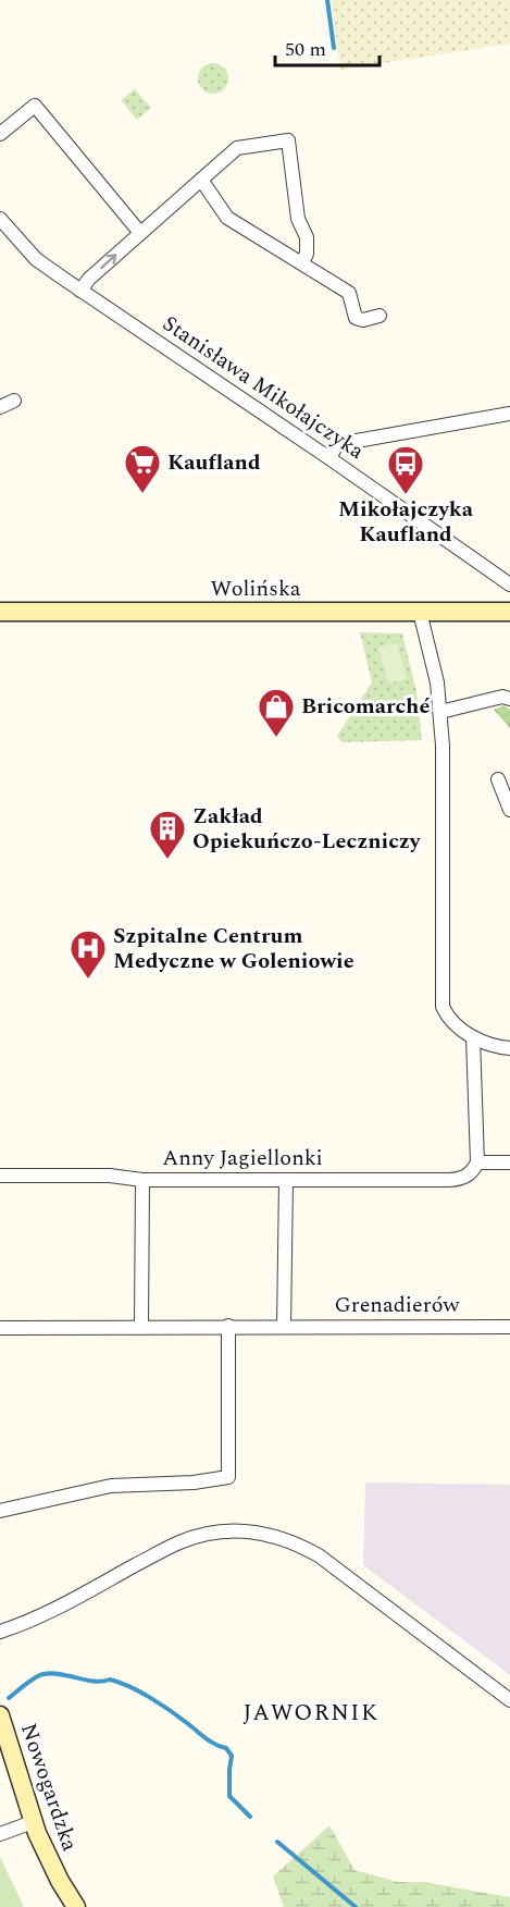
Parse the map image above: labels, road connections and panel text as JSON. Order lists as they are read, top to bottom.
{
  "streets": {
    "street": [
      "Stanisława Mikołajczyka",
      "Wolińska",
      "Anny Jagiellonki",
      "Grenadierów",
      "Nowogardzka"
    ]
  },
  "districts": ["JAWORNIK"],
  "places": {
    "supermarket": ["Kaufland"],
    "bus stop": ["Mikołajczyka Kaufland"],
    "shop": ["Bricomarché"],
    "building": ["Zakład Opiekuńczo-Leczniczy"],
    "hospital": ["Szpitalne Centrum Medyczne w Goleniowie"]
  },
  "scale_bar": "50 m"
}
